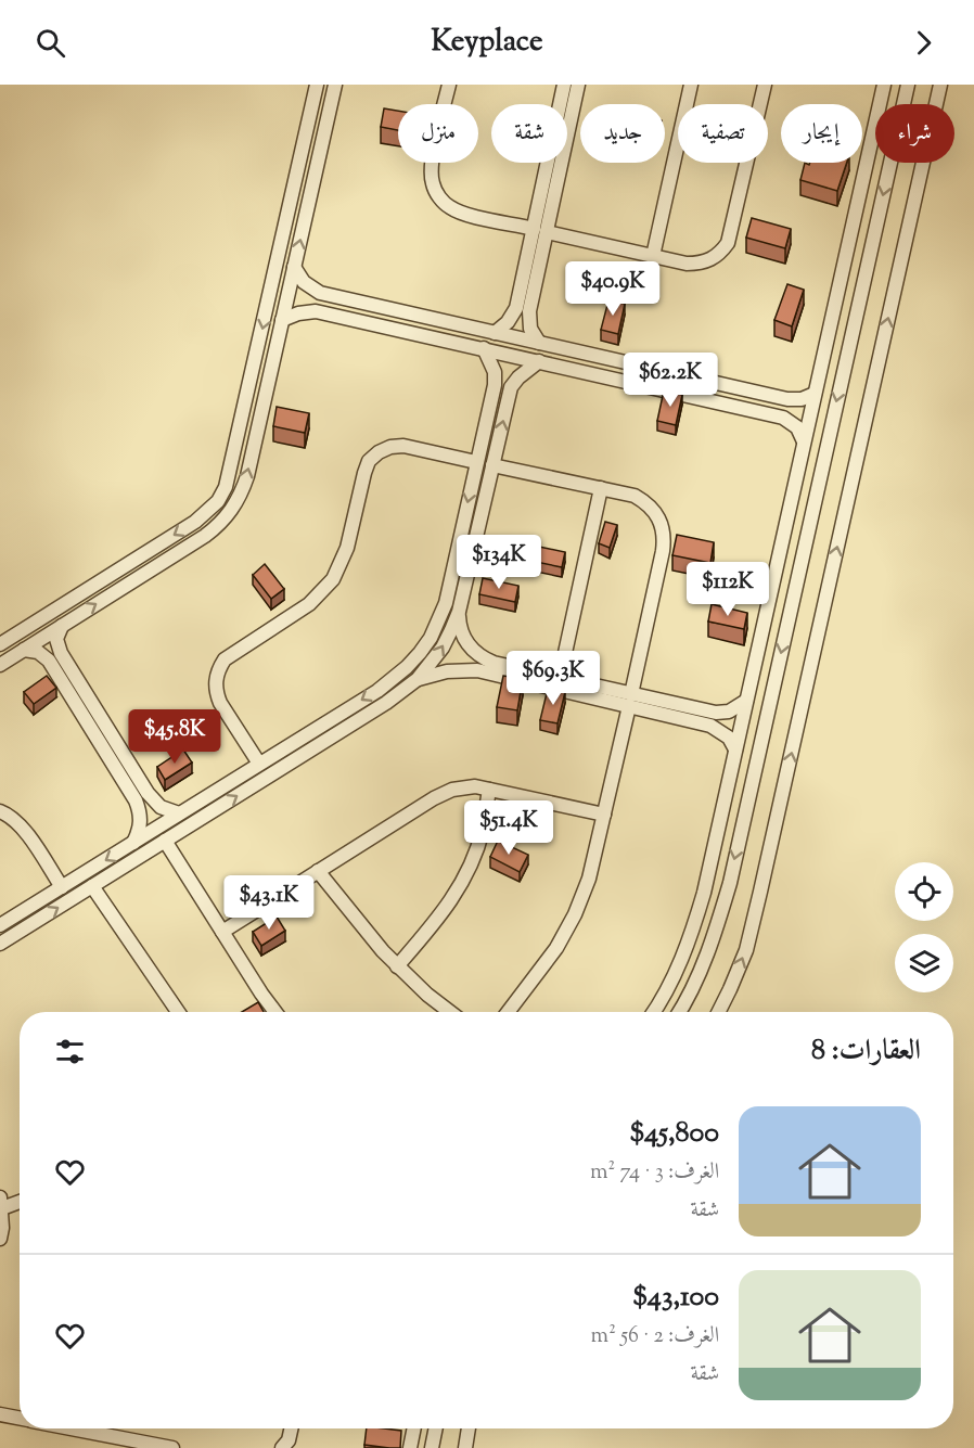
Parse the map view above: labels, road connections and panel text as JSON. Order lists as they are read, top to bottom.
{
  "page": {
    "header": "Keyplace",
    "chip": [
      "شراء",
      "إيجار",
      "تصفية",
      "جديد",
      "شقة",
      "منزل"
    ],
    "price": [
      "$40.9K",
      "$62.2K",
      "$134K",
      "$112K",
      "$69.3K",
      "$45.8K",
      "$51.4K",
      "$43.1K"
    ],
    "heading": "العقارات: 8",
    "list": [
      {
        "name": "$45,800",
        "note": "الغرف: 3 · 74 m² · شقة"
      },
      {
        "name": "$43,100",
        "note": "الغرف: 2 · 56 m² · شقة"
      }
    ]
  }
}
